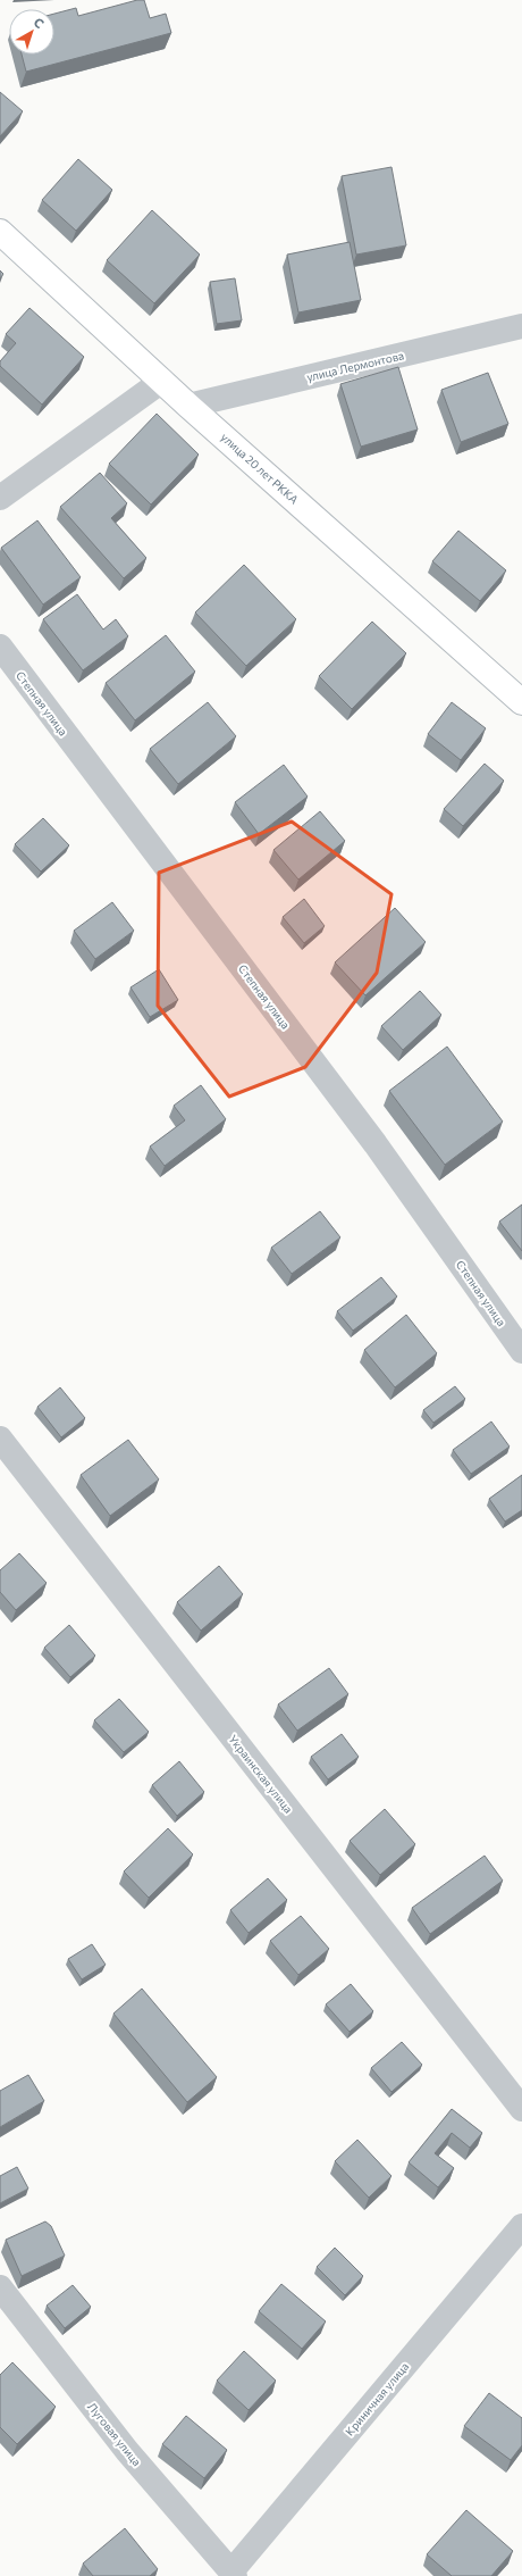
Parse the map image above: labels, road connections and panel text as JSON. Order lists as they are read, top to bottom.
{
  "streets": {
    "street": [
      "улица Лермонтова",
      "улица 20 лет РККА",
      "Степная улица",
      "Украинская улица",
      "Криничная улица",
      "Луговая улица"
    ]
  },
  "crossings": [
    ["улица Лермонтова", "улица 20 лет РККА"],
    ["Криничная улица", "Луговая улица"]
  ],
  "north": "top right"
}
